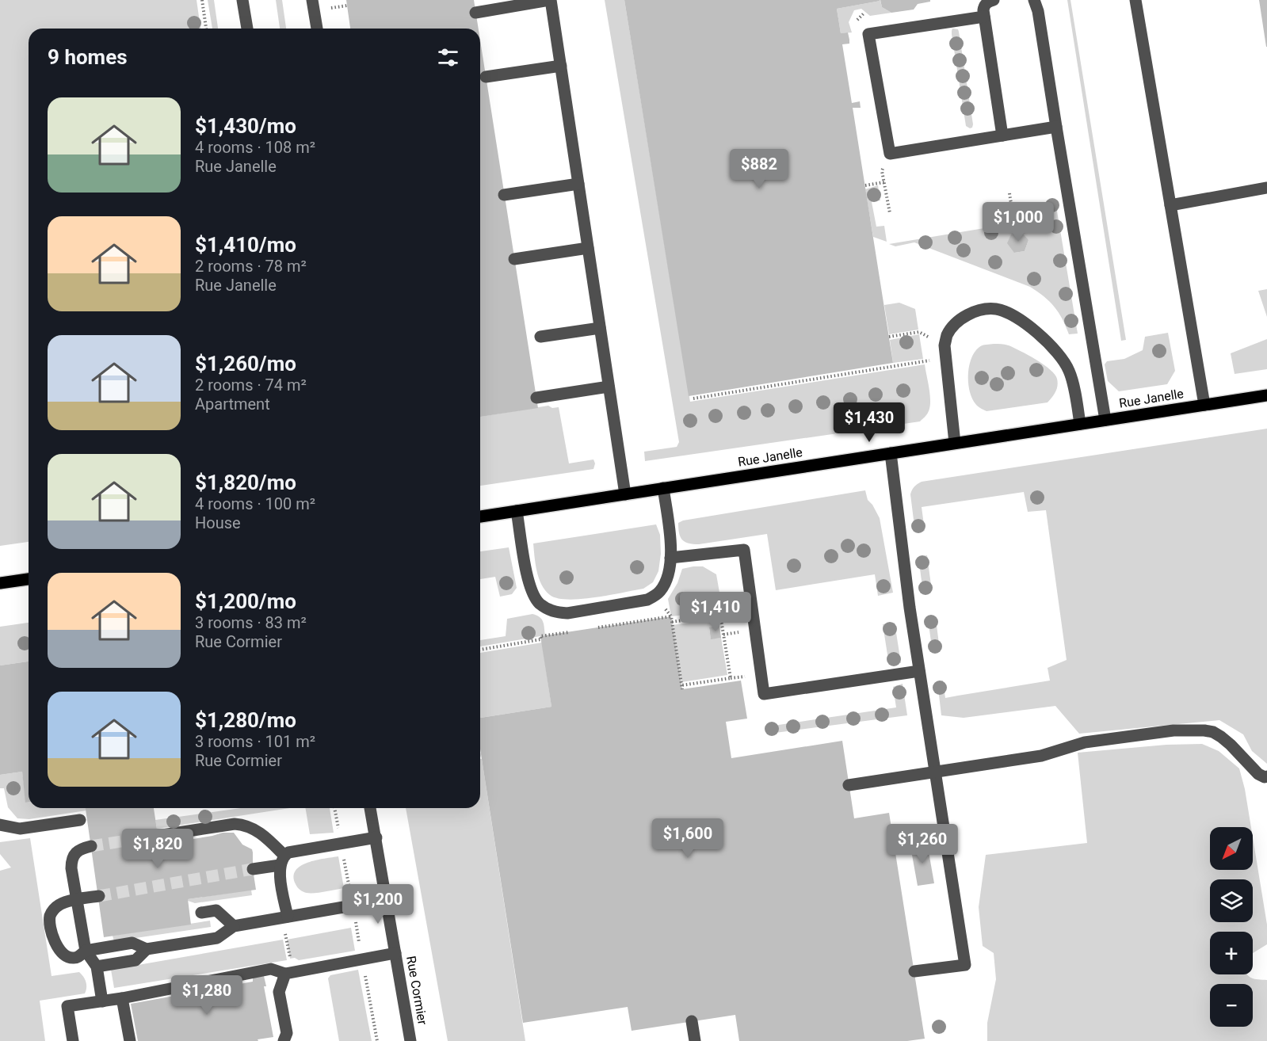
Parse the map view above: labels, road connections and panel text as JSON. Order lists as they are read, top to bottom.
{
  "streets": {
    "main road": ["Rue Janelle"],
    "street": ["Rue Cormier"]
  },
  "north": "bottom left",
  "page": {
    "heading": "9 homes",
    "list": [
      {
        "name": "$1,430/mo",
        "note": "4 rooms · 108 m² · Rue Janelle"
      },
      {
        "name": "$1,410/mo",
        "note": "2 rooms · 78 m² · Rue Janelle"
      },
      {
        "name": "$1,260/mo",
        "note": "2 rooms · 74 m² · Apartment"
      },
      {
        "name": "$1,820/mo",
        "note": "4 rooms · 100 m² · House"
      },
      {
        "name": "$1,200/mo",
        "note": "3 rooms · 83 m² · Rue Cormier"
      },
      {
        "name": "$1,280/mo",
        "note": "3 rooms · 101 m² · Rue Cormier"
      }
    ],
    "price": [
      "$882",
      "$1,000",
      "$1,430",
      "$1,410",
      "$1,600",
      "$1,260",
      "$1,820",
      "$1,200",
      "$1,280"
    ],
    "map_buttons": ["+", "−"]
  }
}
